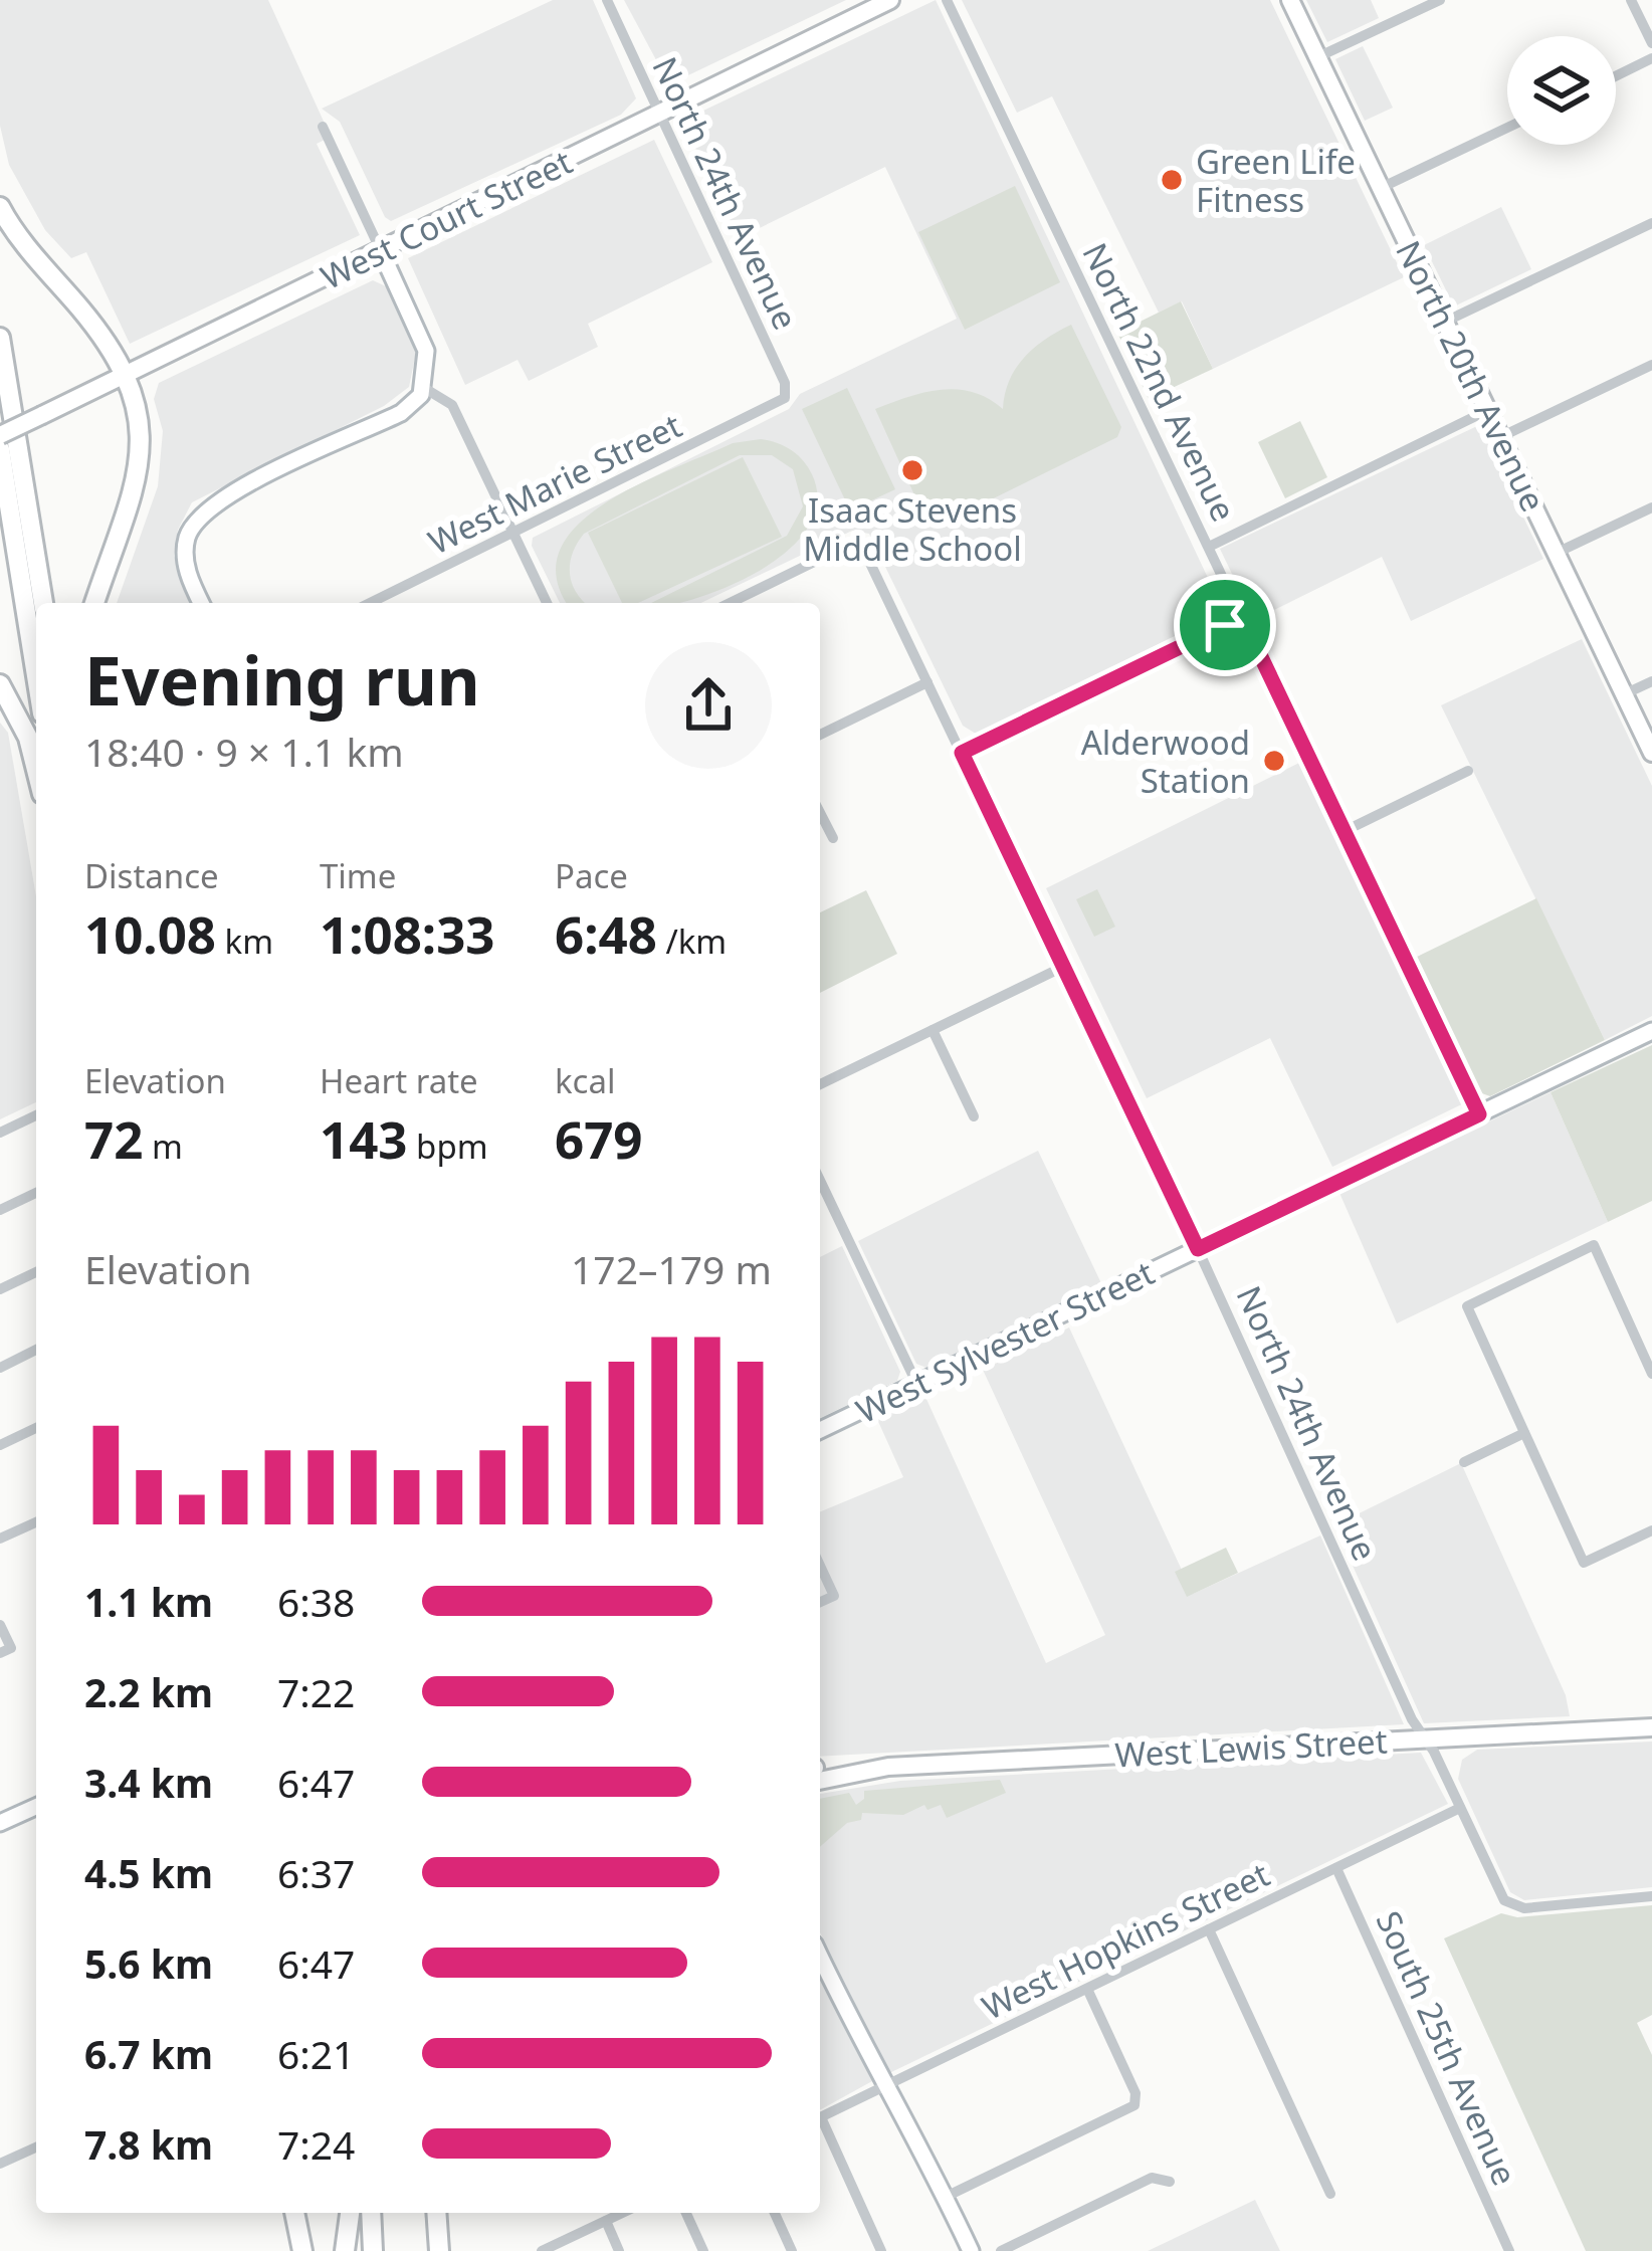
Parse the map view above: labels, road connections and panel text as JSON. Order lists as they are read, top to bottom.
{
  "streets": {
    "main road": ["West Court Street", "North 20th Avenue", "West Lewis Street"],
    "street": [
      "North 24th Avenue",
      "North 22nd Avenue",
      "West Marie Street",
      "West Sylvester Street",
      "West Hopkins Street",
      "South 25th Avenue"
    ]
  },
  "crossings": [
    ["North 24th Avenue", "West Court Street"],
    ["North 24th Avenue", "West Marie Street"],
    ["North 24th Avenue", "West Sylvester Street"],
    ["North 24th Avenue", "West Lewis Street"],
    ["North 24th Avenue", "West Hopkins Street"],
    ["North 22nd Avenue", "West Sylvester Street"],
    ["West Hopkins Street", "South 25th Avenue"]
  ],
  "places": ["Green Life Fitness", "Isaac Stevens Middle School", "Alderwood Station"],
  "page": {
    "heading": ["Evening run", "18:40 · 9 × 1.1 km"],
    "stats": [
      ["Distance", "10.08 km"],
      ["Time", "1:08:33"],
      ["Pace", "6:48 /km"],
      ["Elevation", "72 m"],
      ["Heart rate", "143 bpm"],
      ["kcal", "679"]
    ],
    "chart": ["Elevation", "172–179 m"],
    "list": [
      {
        "name": "1.1 km",
        "note": "6:38"
      },
      {
        "name": "2.2 km",
        "note": "7:22"
      },
      {
        "name": "3.4 km",
        "note": "6:47"
      },
      {
        "name": "4.5 km",
        "note": "6:37"
      },
      {
        "name": "5.6 km",
        "note": "6:47"
      },
      {
        "name": "6.7 km",
        "note": "6:21"
      },
      {
        "name": "7.8 km",
        "note": "7:24"
      }
    ]
  }
}
